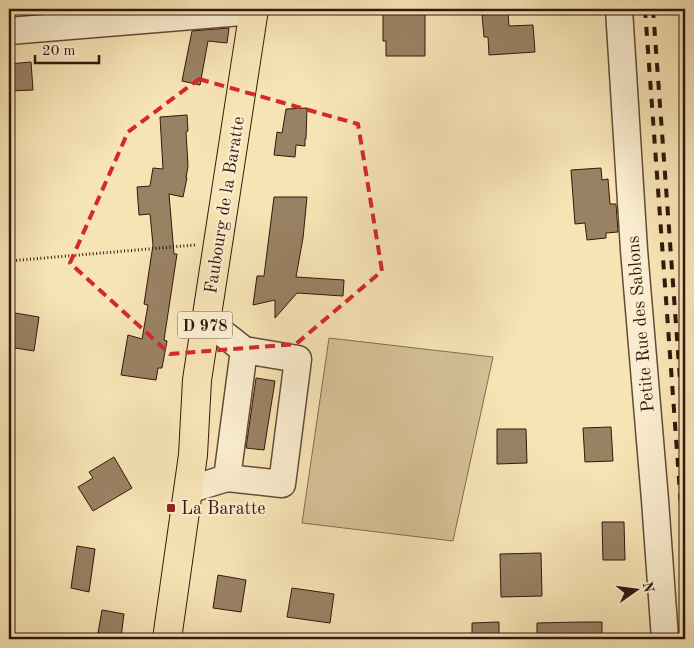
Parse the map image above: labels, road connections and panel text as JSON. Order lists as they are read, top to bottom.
{
  "streets": {
    "main road": ["Faubourg de la Baratte", "D 978"],
    "street": ["Petite Rue des Sablons"]
  },
  "places": {
    "transit": ["La Baratte"]
  },
  "scale_bar": "20 m",
  "north": "right"
}
